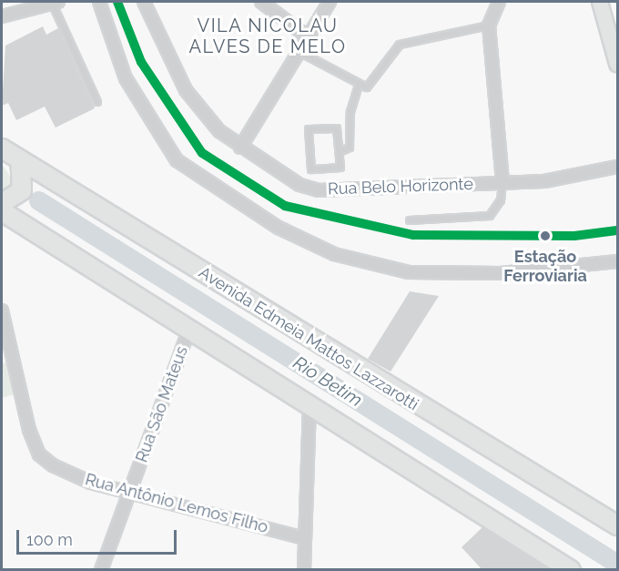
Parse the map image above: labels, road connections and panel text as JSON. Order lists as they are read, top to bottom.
{
  "streets": {
    "main road": ["Avenida Edmeia Mattos Lazzarotti"],
    "street": ["Rua Belo Horizonte", "Rua São Mateus", "Rua Antônio Lemos Filho"]
  },
  "crossings": [
    ["Rua São Mateus", "Rua Antônio Lemos Filho"]
  ],
  "districts": ["VILA NICOLAU ALVES DE MELO"],
  "water": ["Rio Betim"],
  "places": ["Estação Ferroviaria"],
  "scale_bar": "100 m"
}
